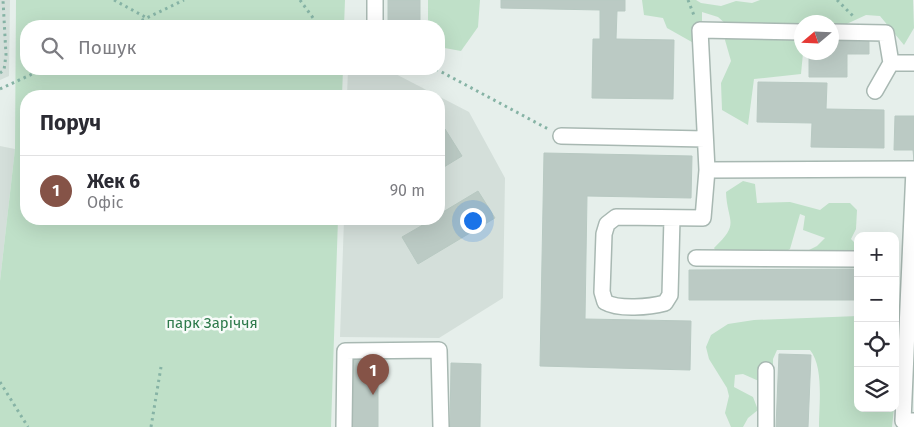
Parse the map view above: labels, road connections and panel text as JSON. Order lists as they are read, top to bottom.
{
  "parks": ["парк Заріччя"],
  "north": "left",
  "page": {
    "search": "Пошук",
    "heading": "Поруч",
    "list": [
      {
        "mark": "1",
        "name": "Жек 6",
        "note": "Офіс",
        "value": "90 m"
      }
    ],
    "map_buttons": ["+", "−"],
    "pins": "1"
  }
}
